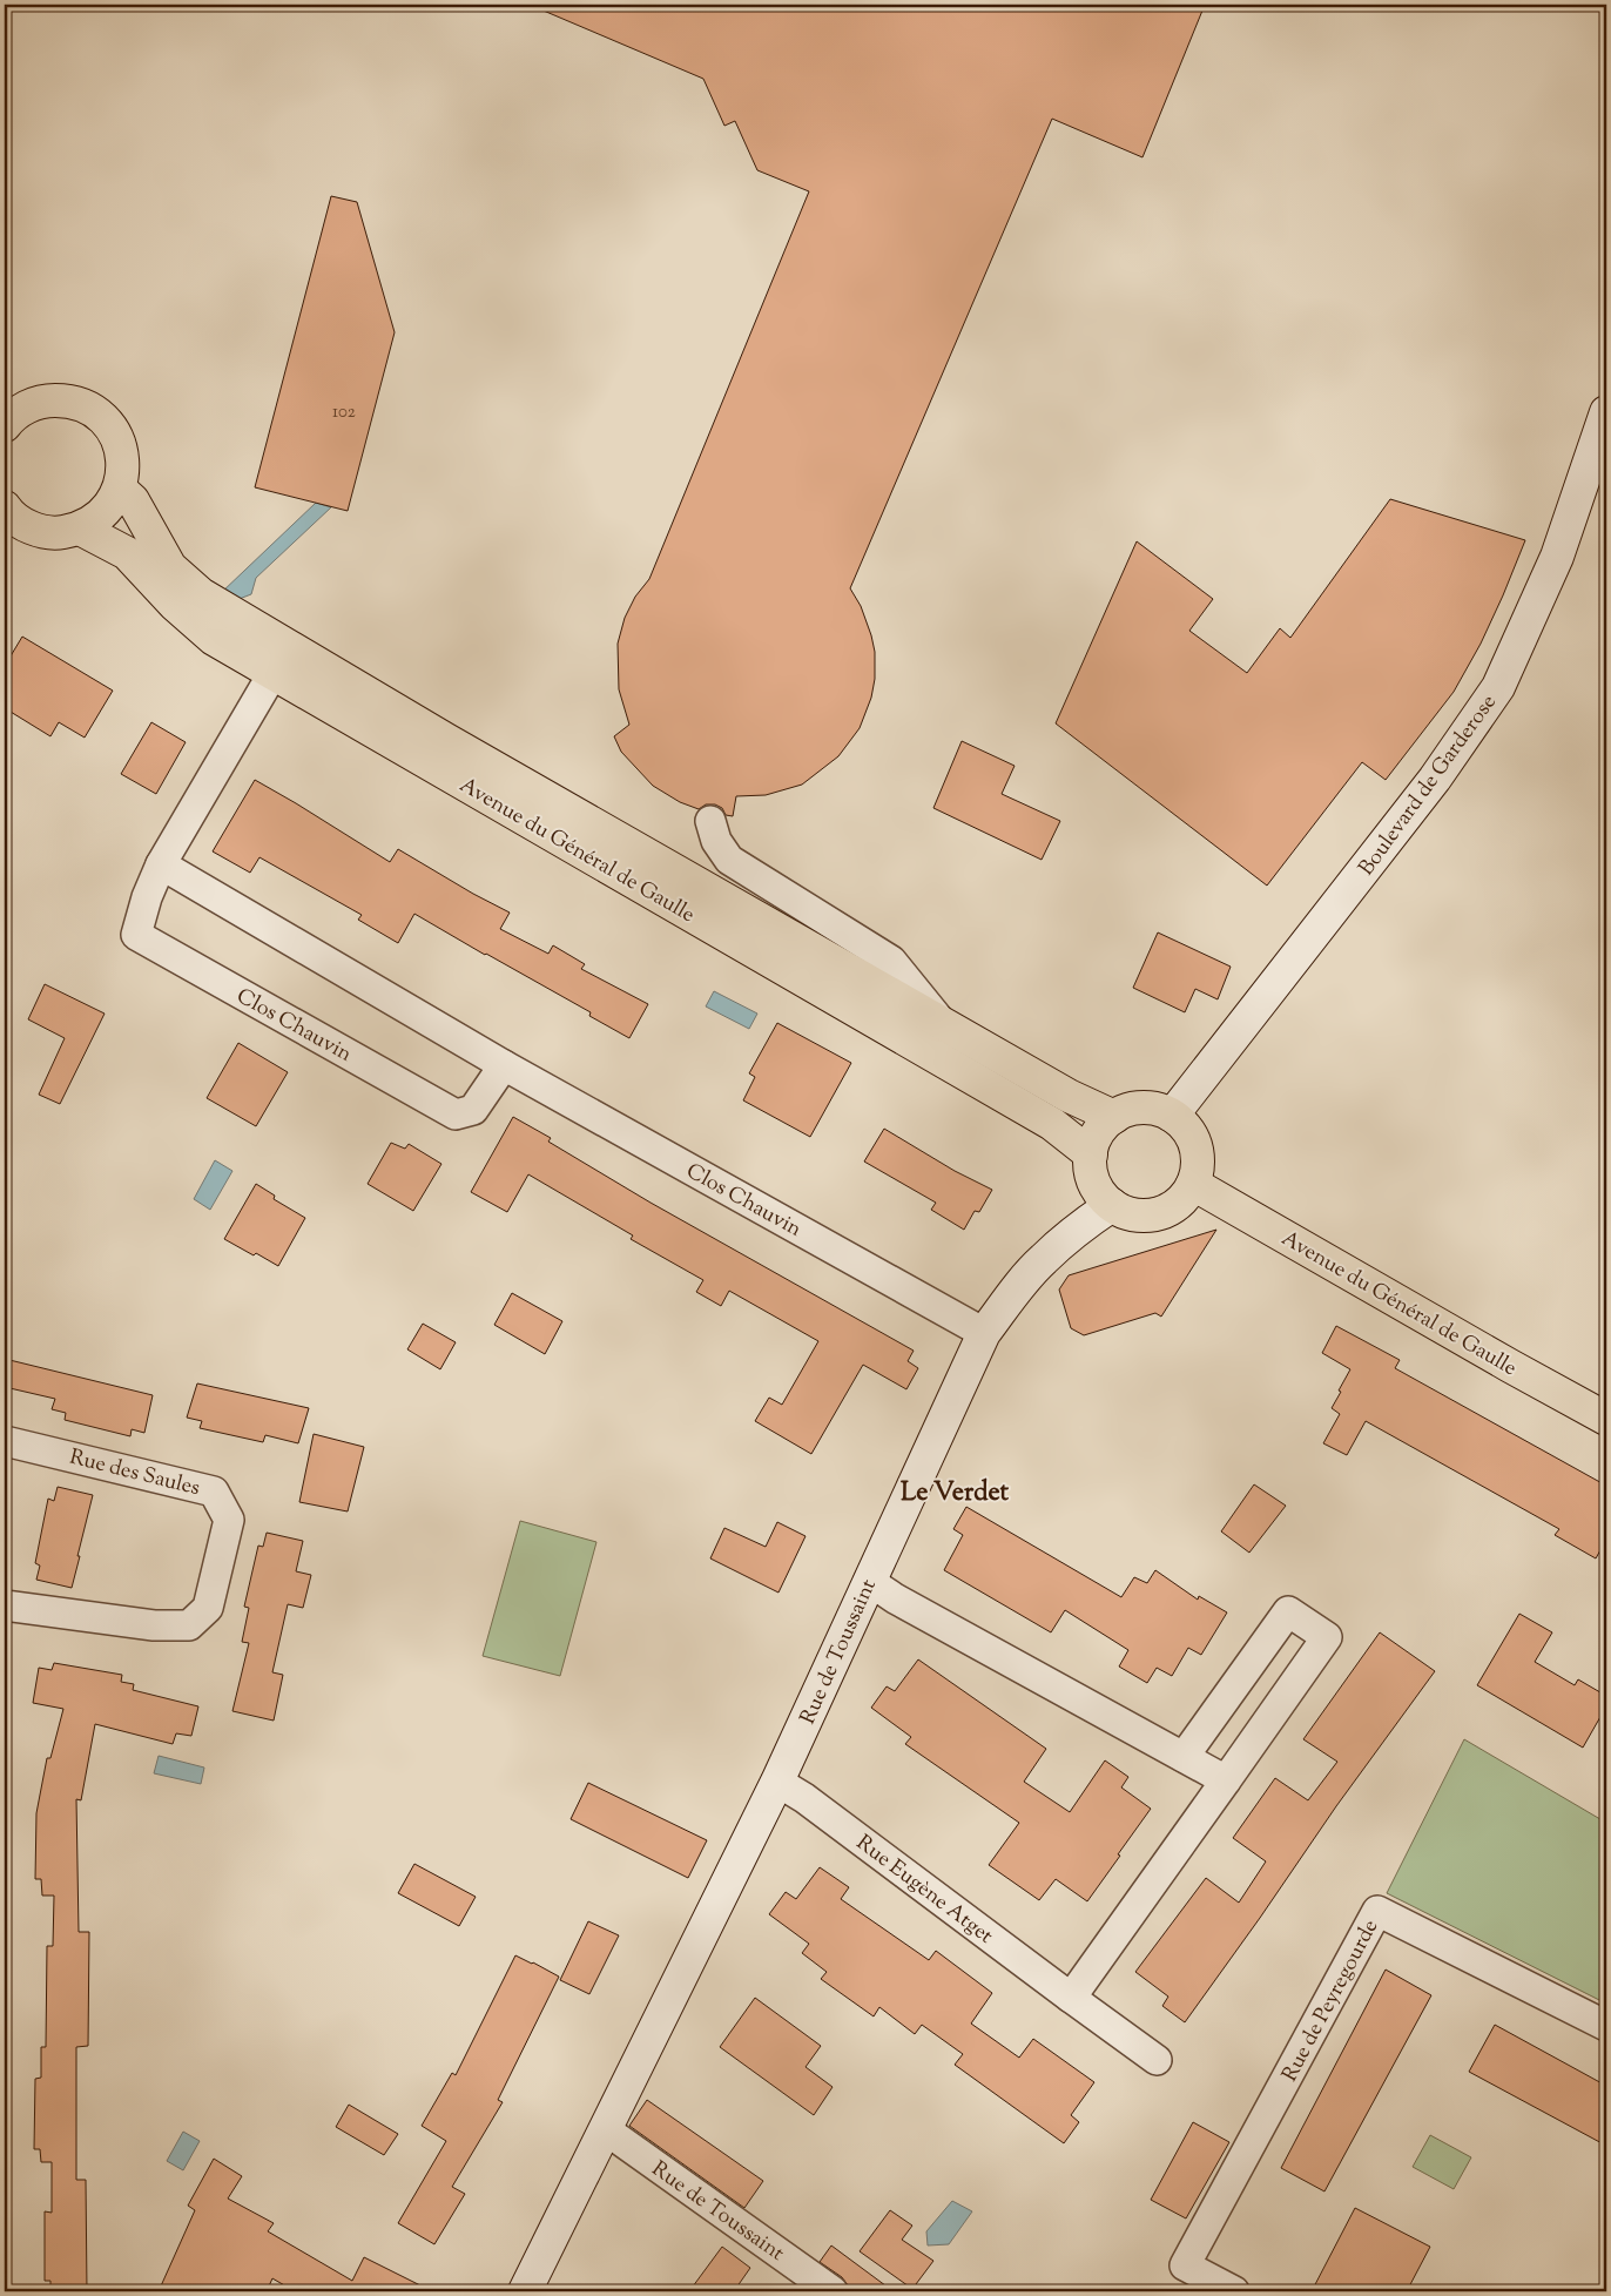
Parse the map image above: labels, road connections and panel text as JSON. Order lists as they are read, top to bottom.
{
  "streets": {
    "main road": ["Avenue du Général de Gaulle"],
    "street": [
      "Boulevard de Garderose",
      "Clos Chauvin",
      "Rue des Saules",
      "Rue de Toussaint",
      "Rue Eugène Atget",
      "Rue de Peyregourde"
    ]
  },
  "crossings": [
    ["Boulevard de Garderose", "Avenue du Général de Gaulle"],
    ["Boulevard de Garderose", "Rue de Toussaint"],
    ["Avenue du Général de Gaulle", "Clos Chauvin"],
    ["Avenue du Général de Gaulle", "Rue de Toussaint"],
    ["Clos Chauvin", "Rue de Toussaint"],
    ["Rue de Toussaint", "Rue Eugène Atget"]
  ],
  "districts": ["Le Verdet"],
  "house_numbers": ["102"]
}
